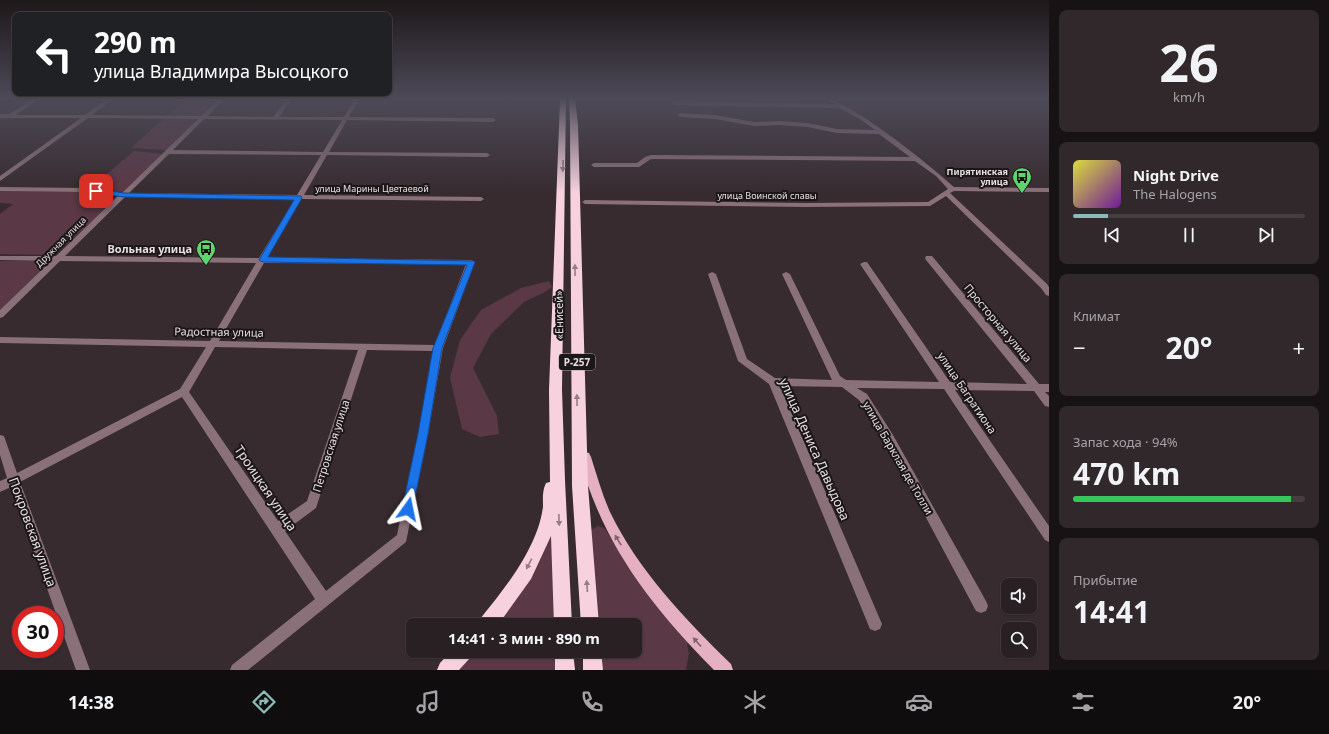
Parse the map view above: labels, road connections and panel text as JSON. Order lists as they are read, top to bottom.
{
  "streets": {
    "highway": ["«Енисей»", "Р-257"],
    "street": [
      "улица Марины Цветаевой",
      "улица Воинской славы",
      "Дружная улица",
      "Просторная улица",
      "Радостная улица",
      "улица Багратиона",
      "Петровская улица",
      "улица Дениса Давыдова",
      "улица Барклая де Толли",
      "Троицкая улица",
      "Покровская улица"
    ]
  },
  "crossings": [
    ["улица Марины Цветаевой", "Дружная улица"],
    ["Радостная улица", "Петровская улица"],
    ["Петровская улица", "Троицкая улица"]
  ],
  "places": {
    "bus stop": ["Пирятинская улица", "Вольная улица"]
  },
  "page": {
    "tile": [
      ["26", "km/h"],
      "Климат",
      ["Запас хода · 94%", "470 km"],
      ["Прибытие", "14:41"]
    ],
    "turn": ["290 m", "улица Владимира Высоцкого"],
    "song": ["Night Drive", "The Halogens"],
    "heat": ["−", "20°", "+"],
    "limit": "30",
    "trip": "14:41 · 3 мин · 890 m",
    "tabs": ["14:38", "20°"]
  }
}
